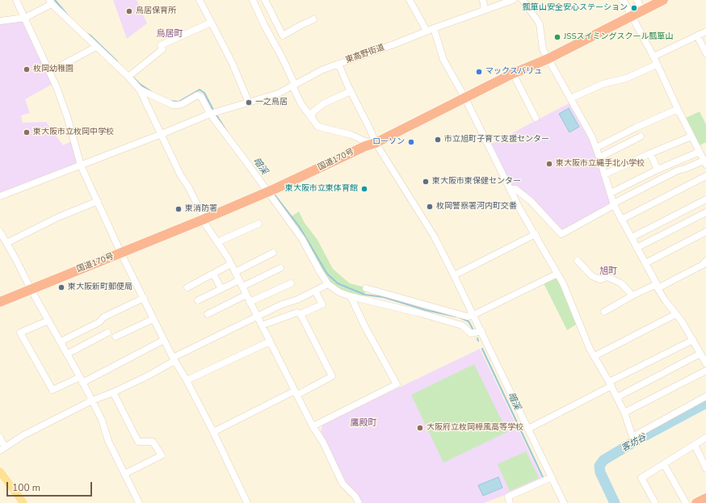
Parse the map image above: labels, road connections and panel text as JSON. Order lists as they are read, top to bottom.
{
  "streets": {
    "highway": ["国道170号"],
    "street": ["東高野街道"]
  },
  "districts": ["鳥居町", "旭町", "鷹殿町"],
  "water": ["暗渓", "客坊谷"],
  "places": [
    "瓢箪山安全安心ステーション",
    "鳥居保育所",
    "JSSスイミングスクール瓢箪山",
    "枚岡幼稚園",
    "マックスバリュ",
    "一之鳥居",
    "東大阪市立枚岡中学校",
    "市立旭町子育て支援センター",
    "ローソン",
    "東大阪市立縄手北小学校",
    "東大阪市東保健センター",
    "東大阪市立東体育館",
    "枚岡警察署河内町交番",
    "東消防署",
    "東大阪新町郵便局",
    "大阪府立枚岡樟風高等学校"
  ],
  "scale_bar": "100 m"
}
